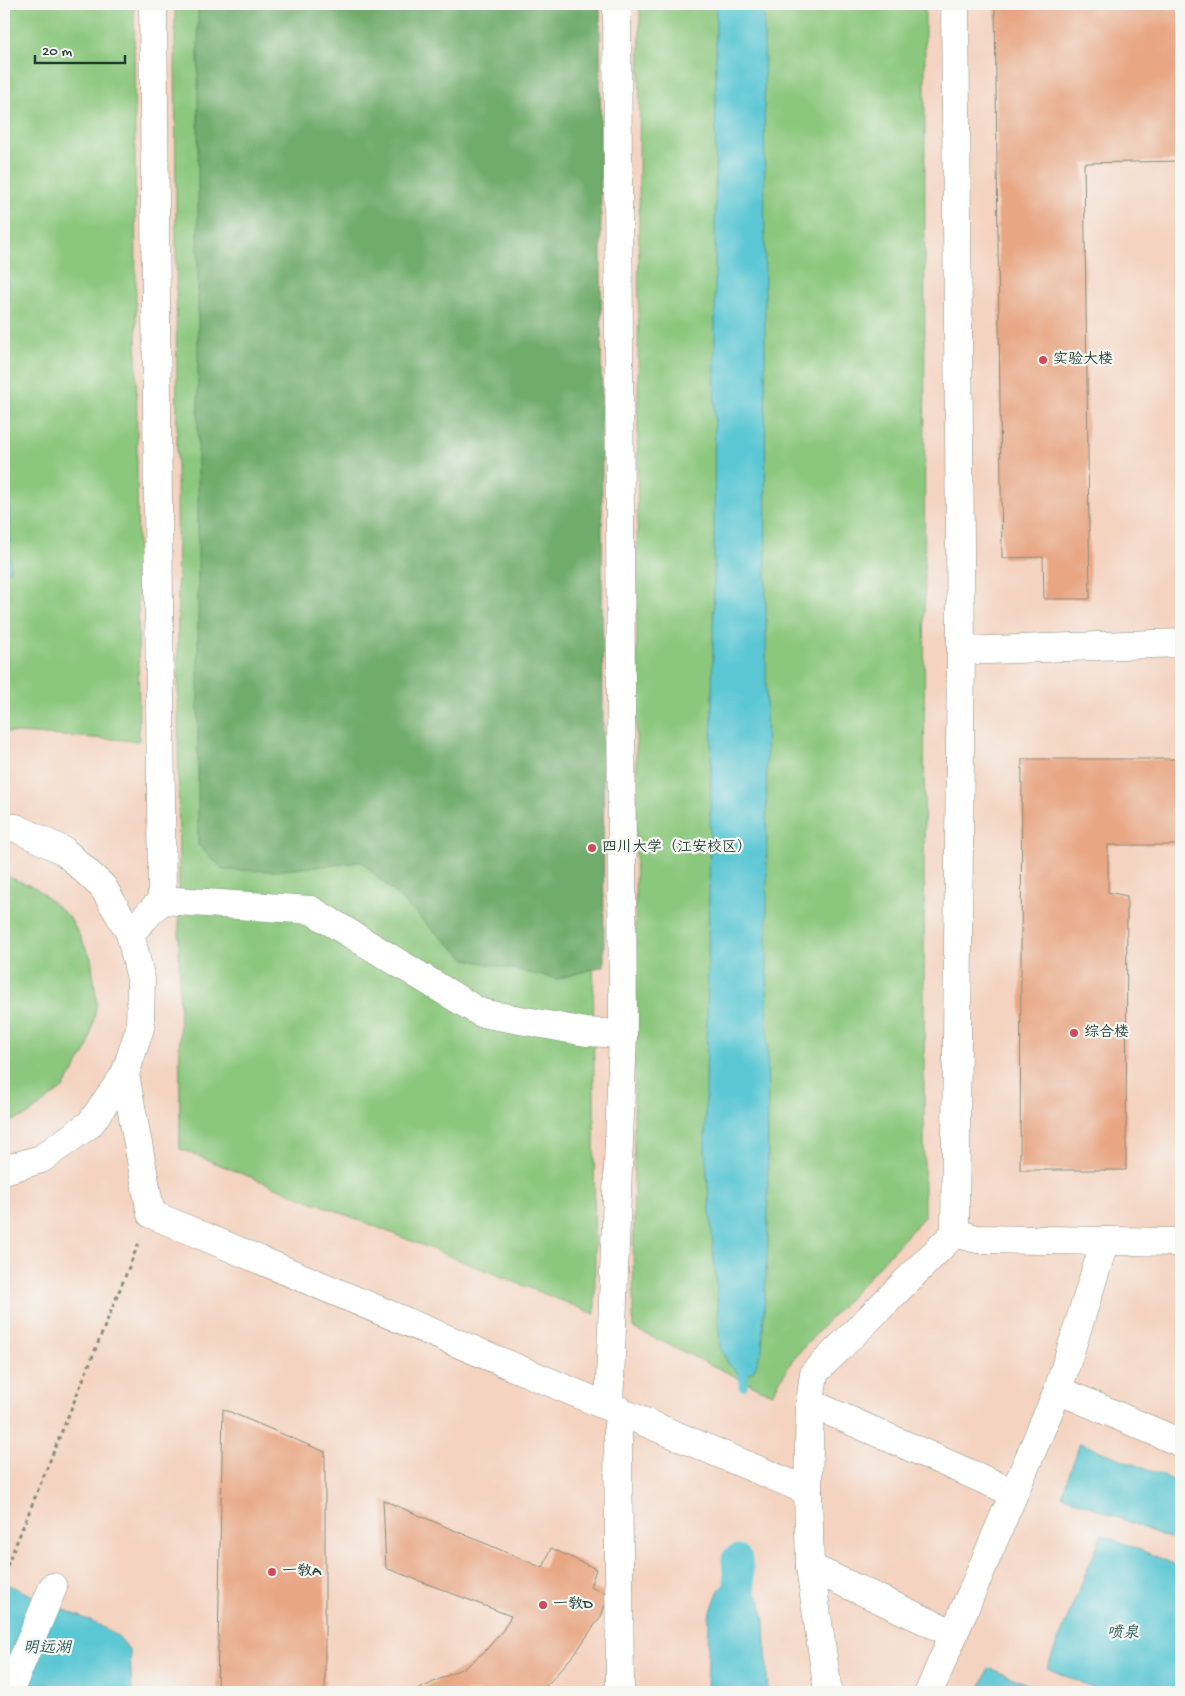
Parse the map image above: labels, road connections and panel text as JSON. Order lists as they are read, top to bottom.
{
  "water": ["喷泉", "明远湖"],
  "places": [
    "实验大楼",
    "四川大学（江安校区）",
    "综合楼",
    "一教A",
    "一教D"
  ],
  "scale_bar": "20 m"
}
